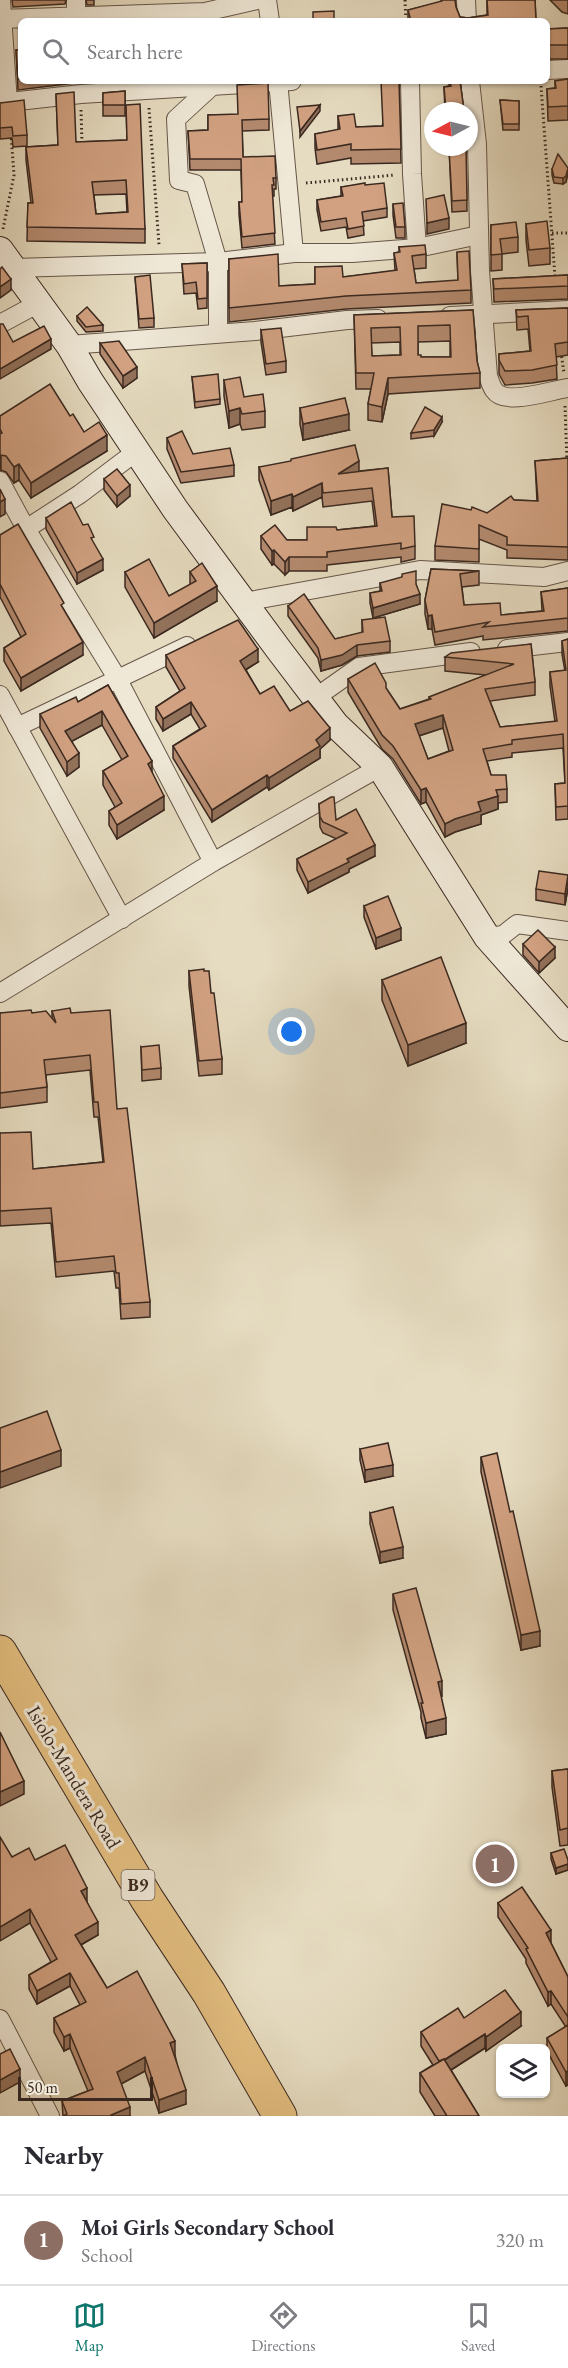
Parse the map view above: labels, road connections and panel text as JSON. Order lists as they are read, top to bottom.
{
  "streets": {
    "highway": ["Isiolo-Mandera Road", "B9"]
  },
  "scale_bar": "50 m",
  "north": "left",
  "page": {
    "search": "Search here",
    "pins": "1",
    "scale": "50 m",
    "heading": "Nearby",
    "list": [
      {
        "mark": "1",
        "name": "Moi Girls Secondary School",
        "note": "School",
        "value": "320 m"
      }
    ],
    "nav": ["Map", "Directions", "Saved"]
  }
}
